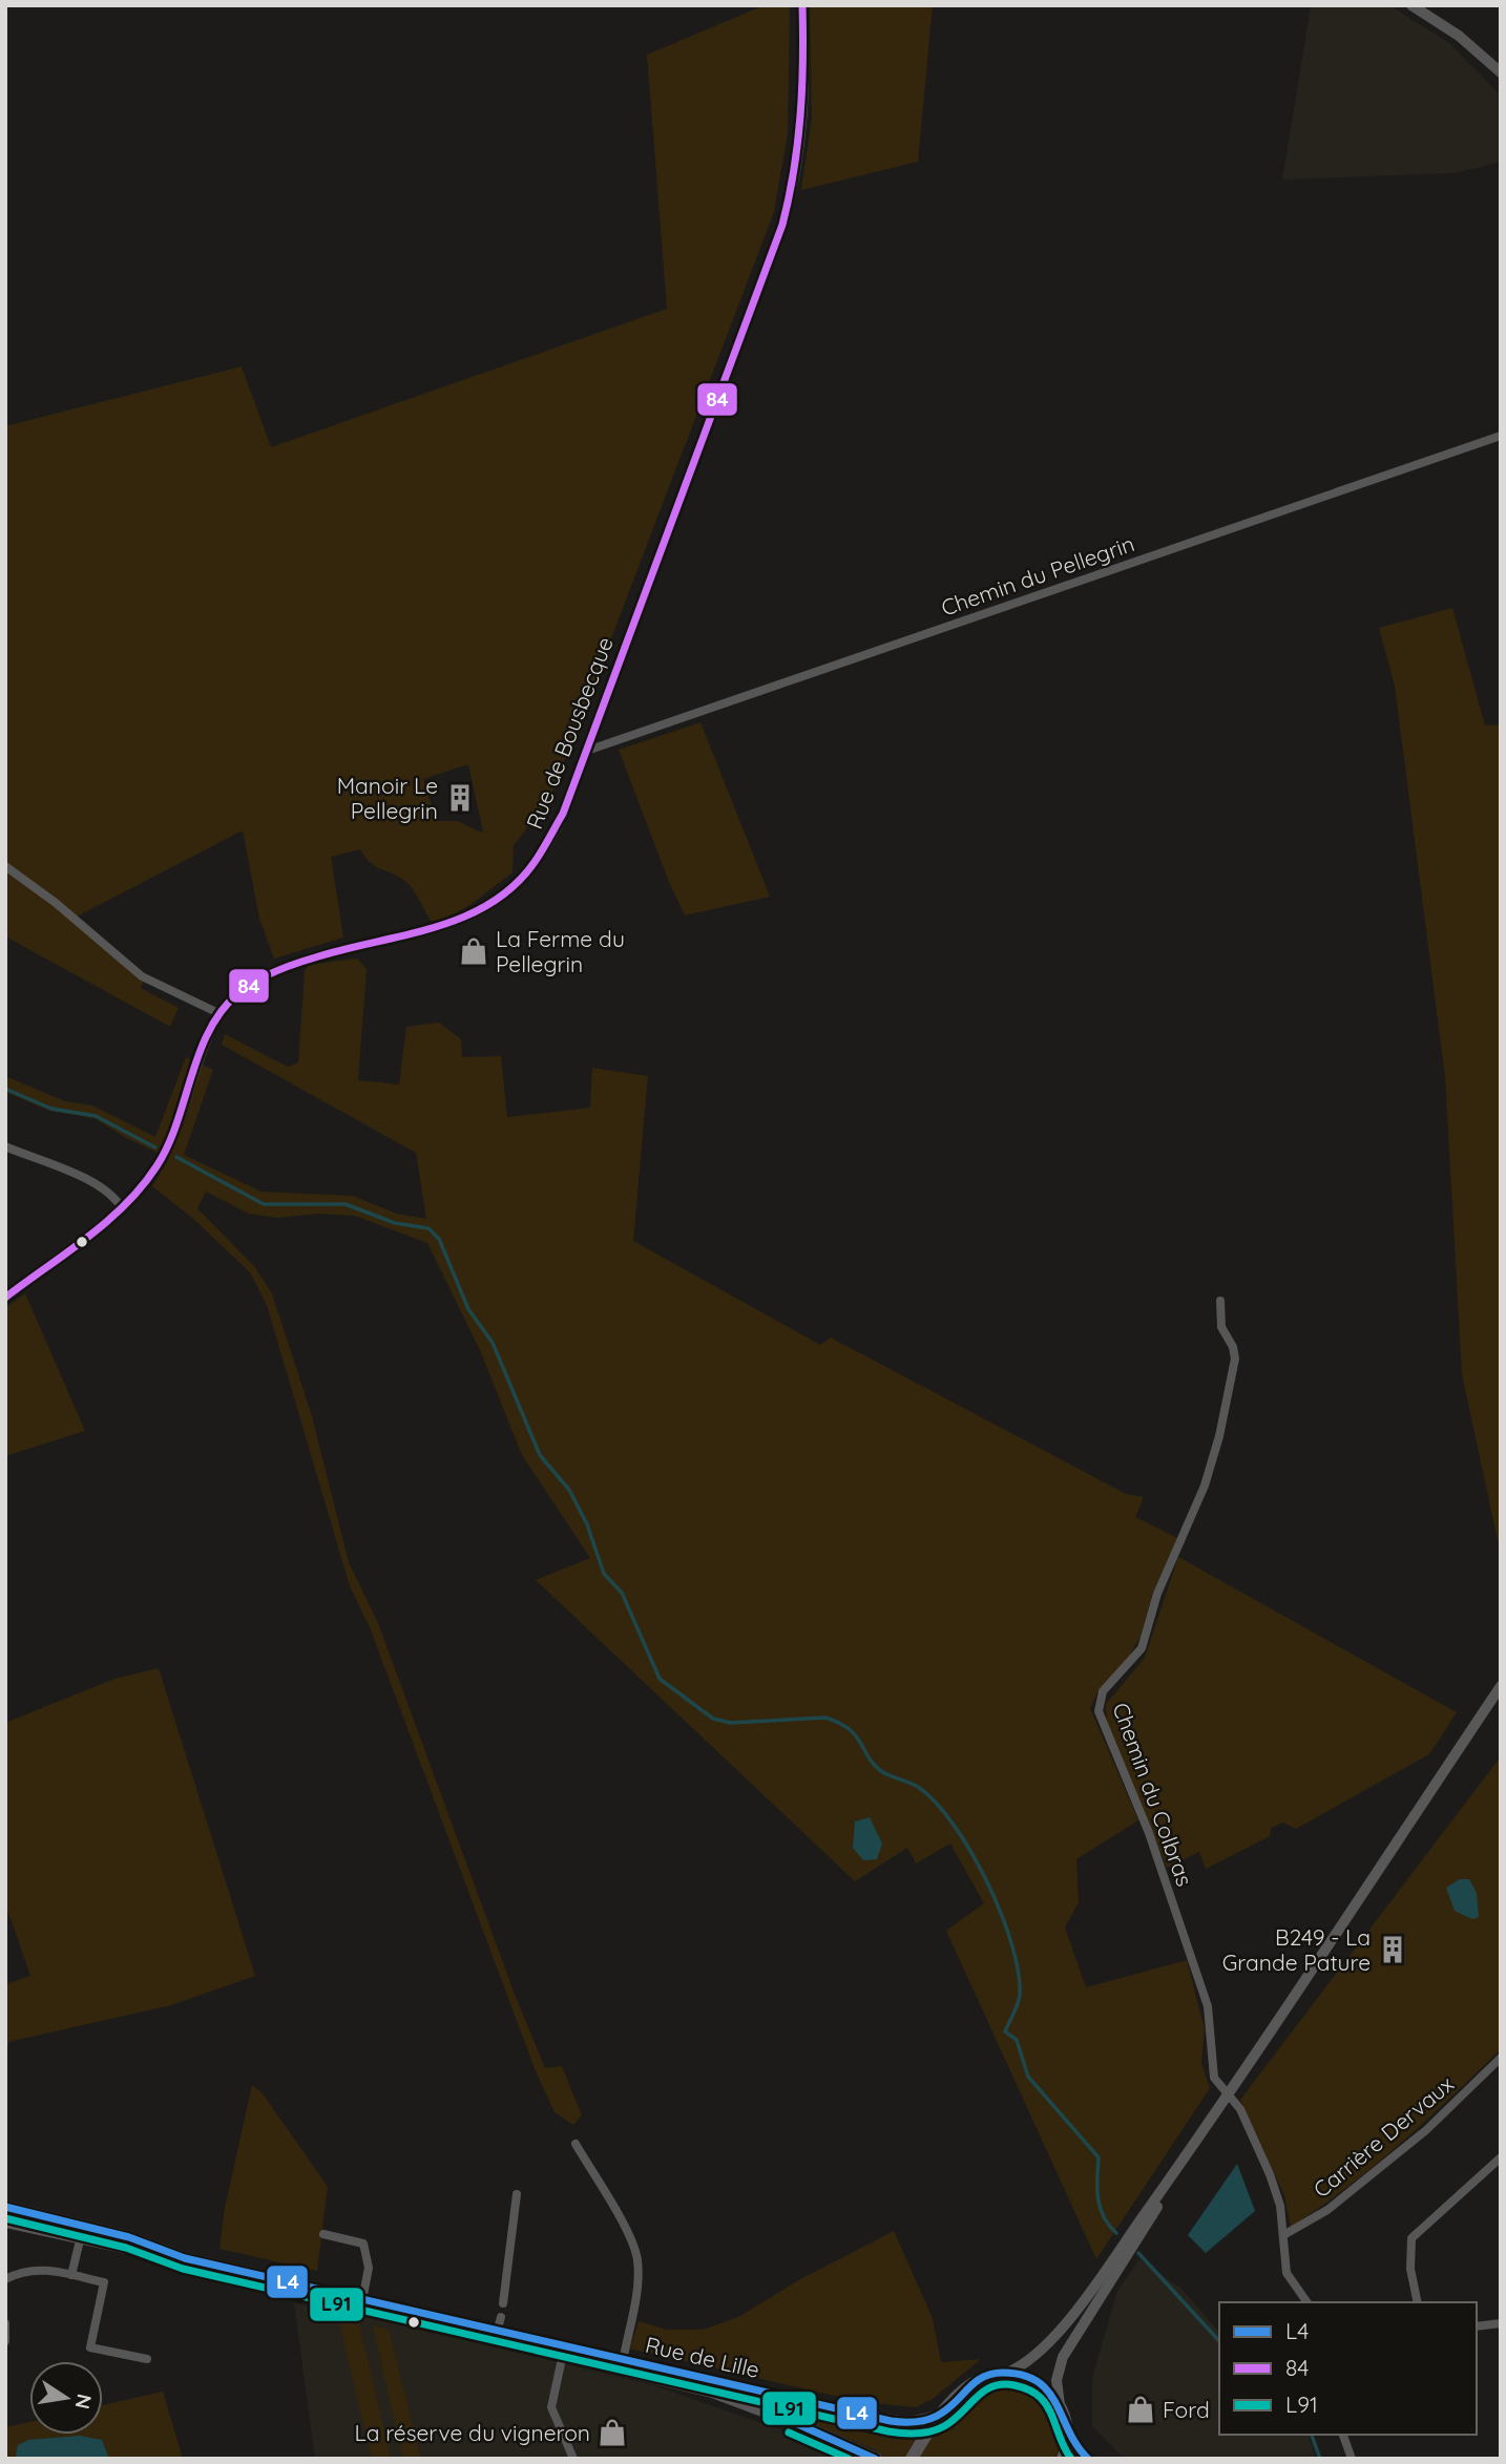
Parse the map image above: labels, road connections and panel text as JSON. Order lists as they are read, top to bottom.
{
  "streets": {
    "main road": ["Rue de Lille"],
    "street": [
      "Chemin du Pellegrin",
      "Rue de Bousbecque",
      "Chemin du Colbras",
      "Carrière Dervaux"
    ]
  },
  "crossings": [
    ["Chemin du Pellegrin", "Rue de Bousbecque"],
    ["Chemin du Colbras", "Carrière Dervaux"]
  ],
  "places": {
    "building": ["Manoir Le Pellegrin", "B249 - La Grande Pature"],
    "shop": ["La Ferme du Pellegrin", "Ford", "La réserve du vigneron"]
  },
  "lines": ["transit line 84", "transit line L4", "transit line L91"],
  "legend": ["L4", "84", "L91"],
  "north": "right"
}
